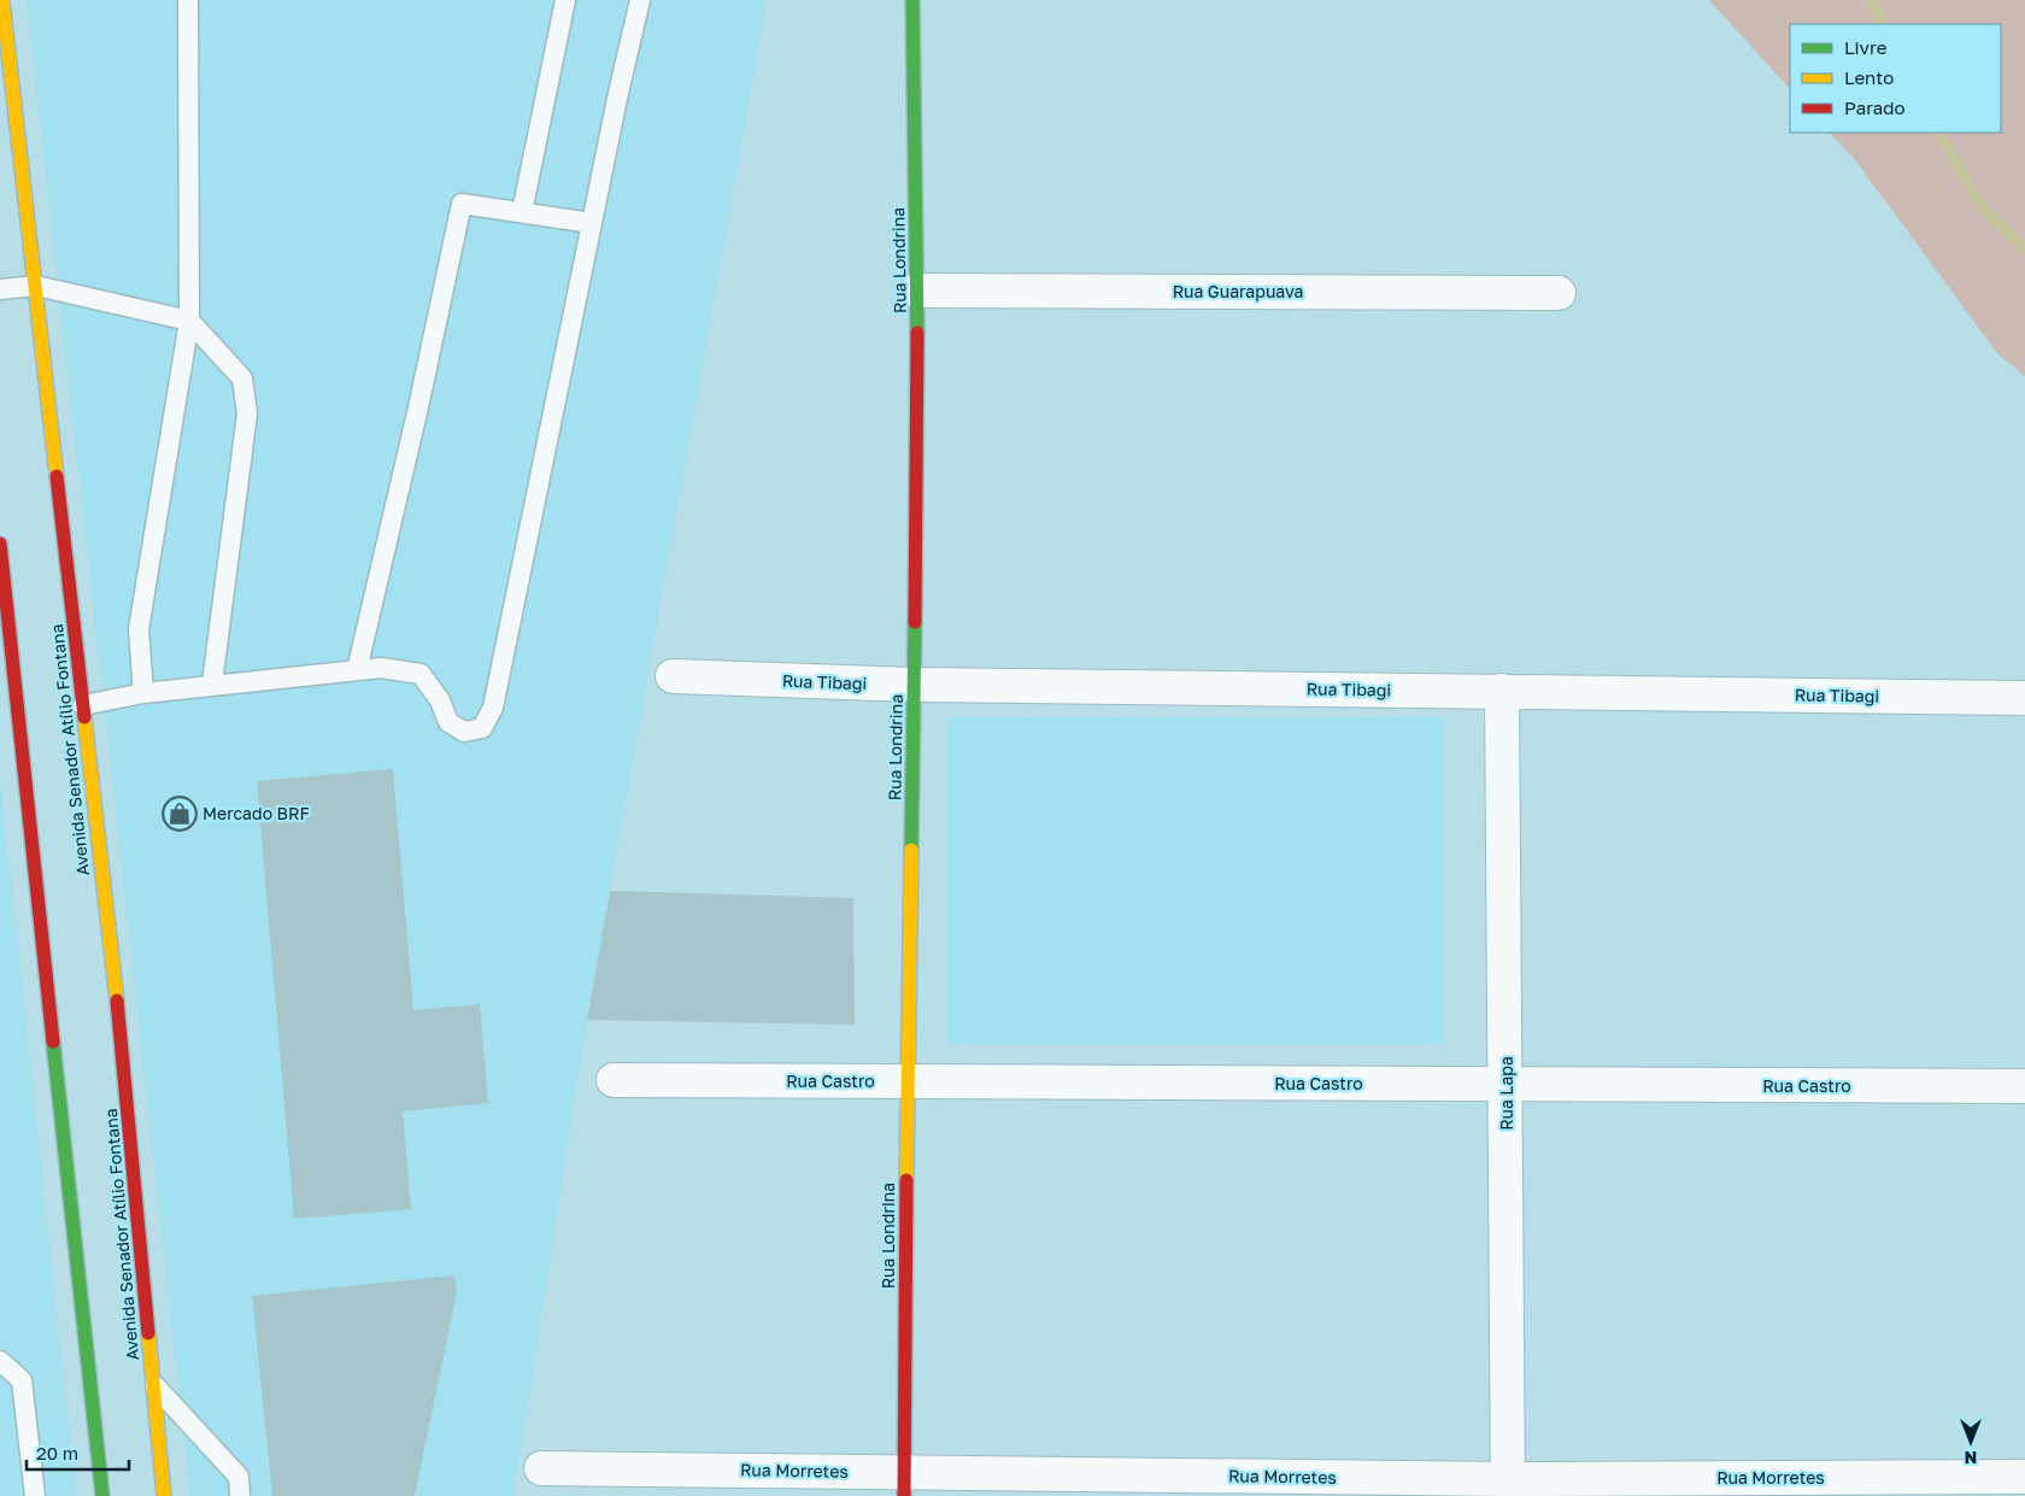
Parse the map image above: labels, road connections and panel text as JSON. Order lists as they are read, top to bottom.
{
  "streets": {
    "main road": ["Rua Londrina", "Avenida Senador Atílio Fontana"],
    "street": [
      "Rua Guarapuava",
      "Rua Tibagi",
      "Rua Castro",
      "Rua Lapa",
      "Rua Morretes"
    ]
  },
  "crossings": [
    ["Rua Londrina", "Rua Guarapuava"],
    ["Rua Londrina", "Rua Tibagi"],
    ["Rua Londrina", "Rua Castro"],
    ["Rua Londrina", "Rua Morretes"],
    ["Rua Tibagi", "Rua Lapa"],
    ["Rua Castro", "Rua Lapa"],
    ["Rua Lapa", "Rua Morretes"]
  ],
  "places": {
    "shop": ["Mercado BRF"]
  },
  "legend": ["Livre", "Lento", "Parado"],
  "scale_bar": "20 m",
  "north": "bottom"
}
